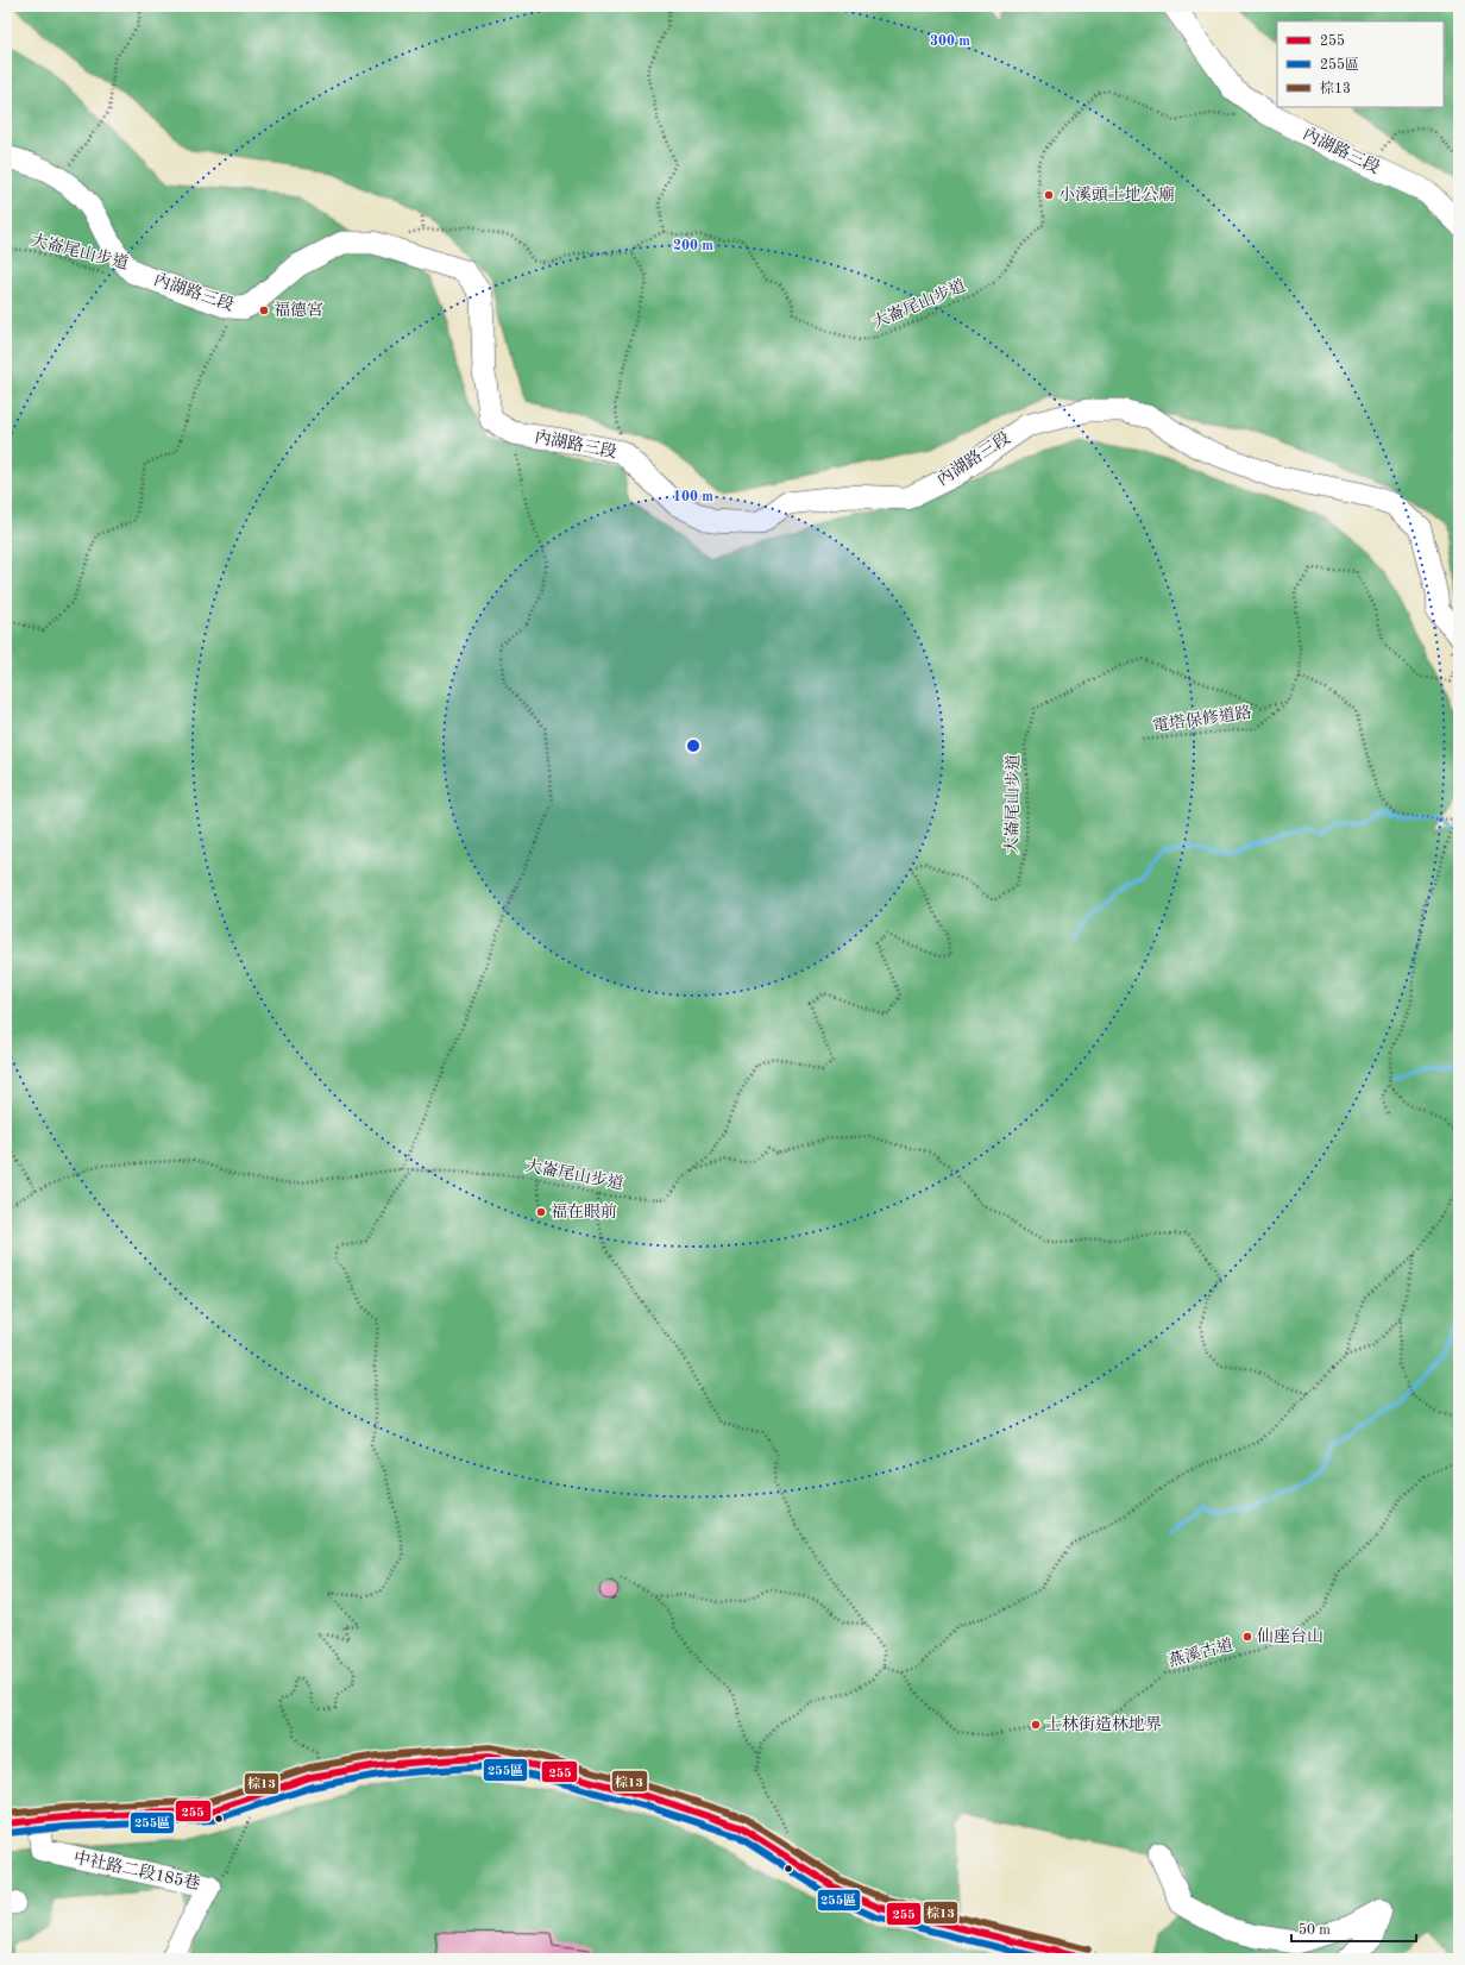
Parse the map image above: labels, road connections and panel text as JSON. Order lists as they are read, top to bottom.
{
  "streets": {
    "street": ["內湖路三段", "中社路二段185巷"],
    "path": ["大崙尾山步道", "電塔保修道路", "燕溪古道"]
  },
  "crossings": [
    ["大崙尾山步道", "電塔保修道路"]
  ],
  "places": [
    "小溪頭土地公廟",
    "福德宮",
    "福在眼前",
    "仙座台山",
    "士林街造林地界"
  ],
  "lines": ["transit line 棕13", "transit line 255", "transit line 255區"],
  "legend": ["255", "255區", "棕13"],
  "scale_bar": "50 m",
  "rings": ["300 m", "200 m", "100 m"]
}
